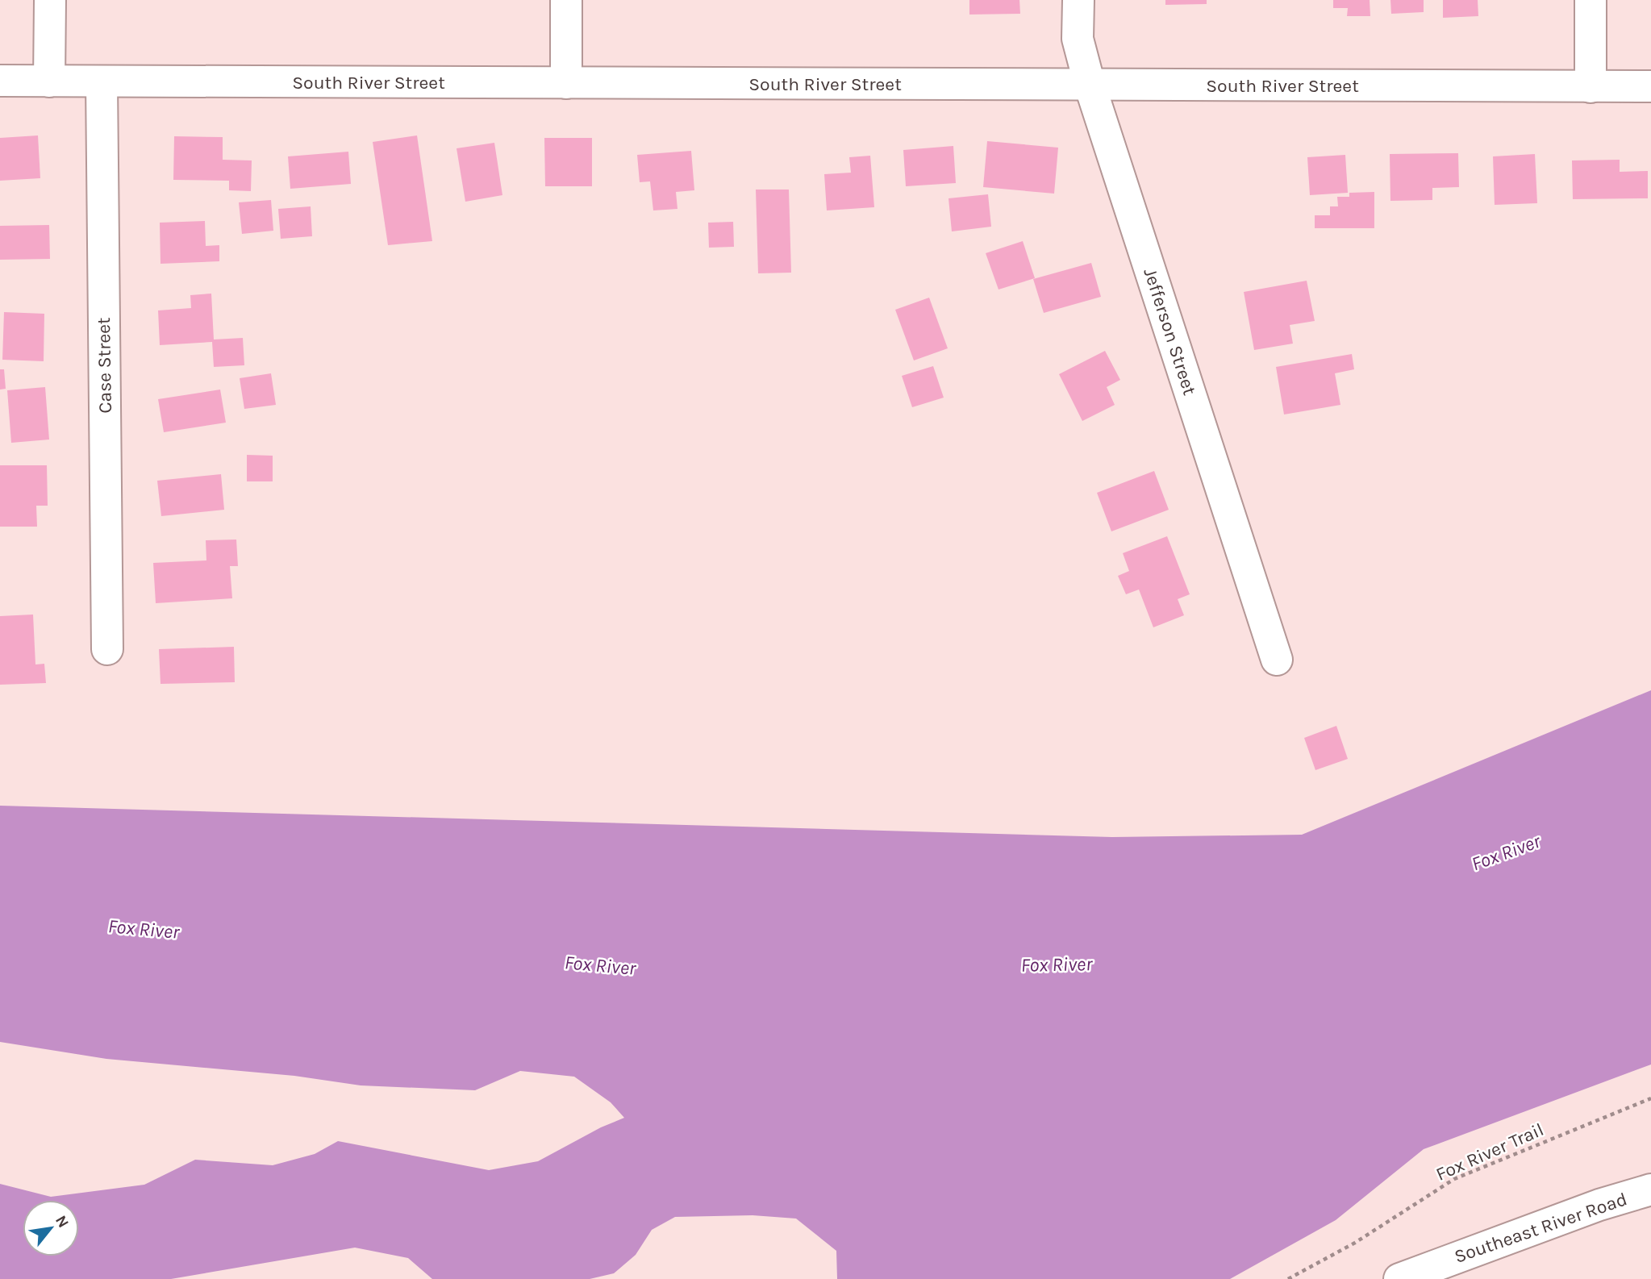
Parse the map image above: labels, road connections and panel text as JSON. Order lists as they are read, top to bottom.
{
  "streets": {
    "street": [
      "South River Street",
      "Jefferson Street",
      "Case Street",
      "Southeast River Road"
    ],
    "path": ["Fox River Trail"]
  },
  "crossings": [
    ["South River Street", "Jefferson Street"],
    ["South River Street", "Case Street"]
  ],
  "water": ["Fox River"],
  "north": "top right"
}
